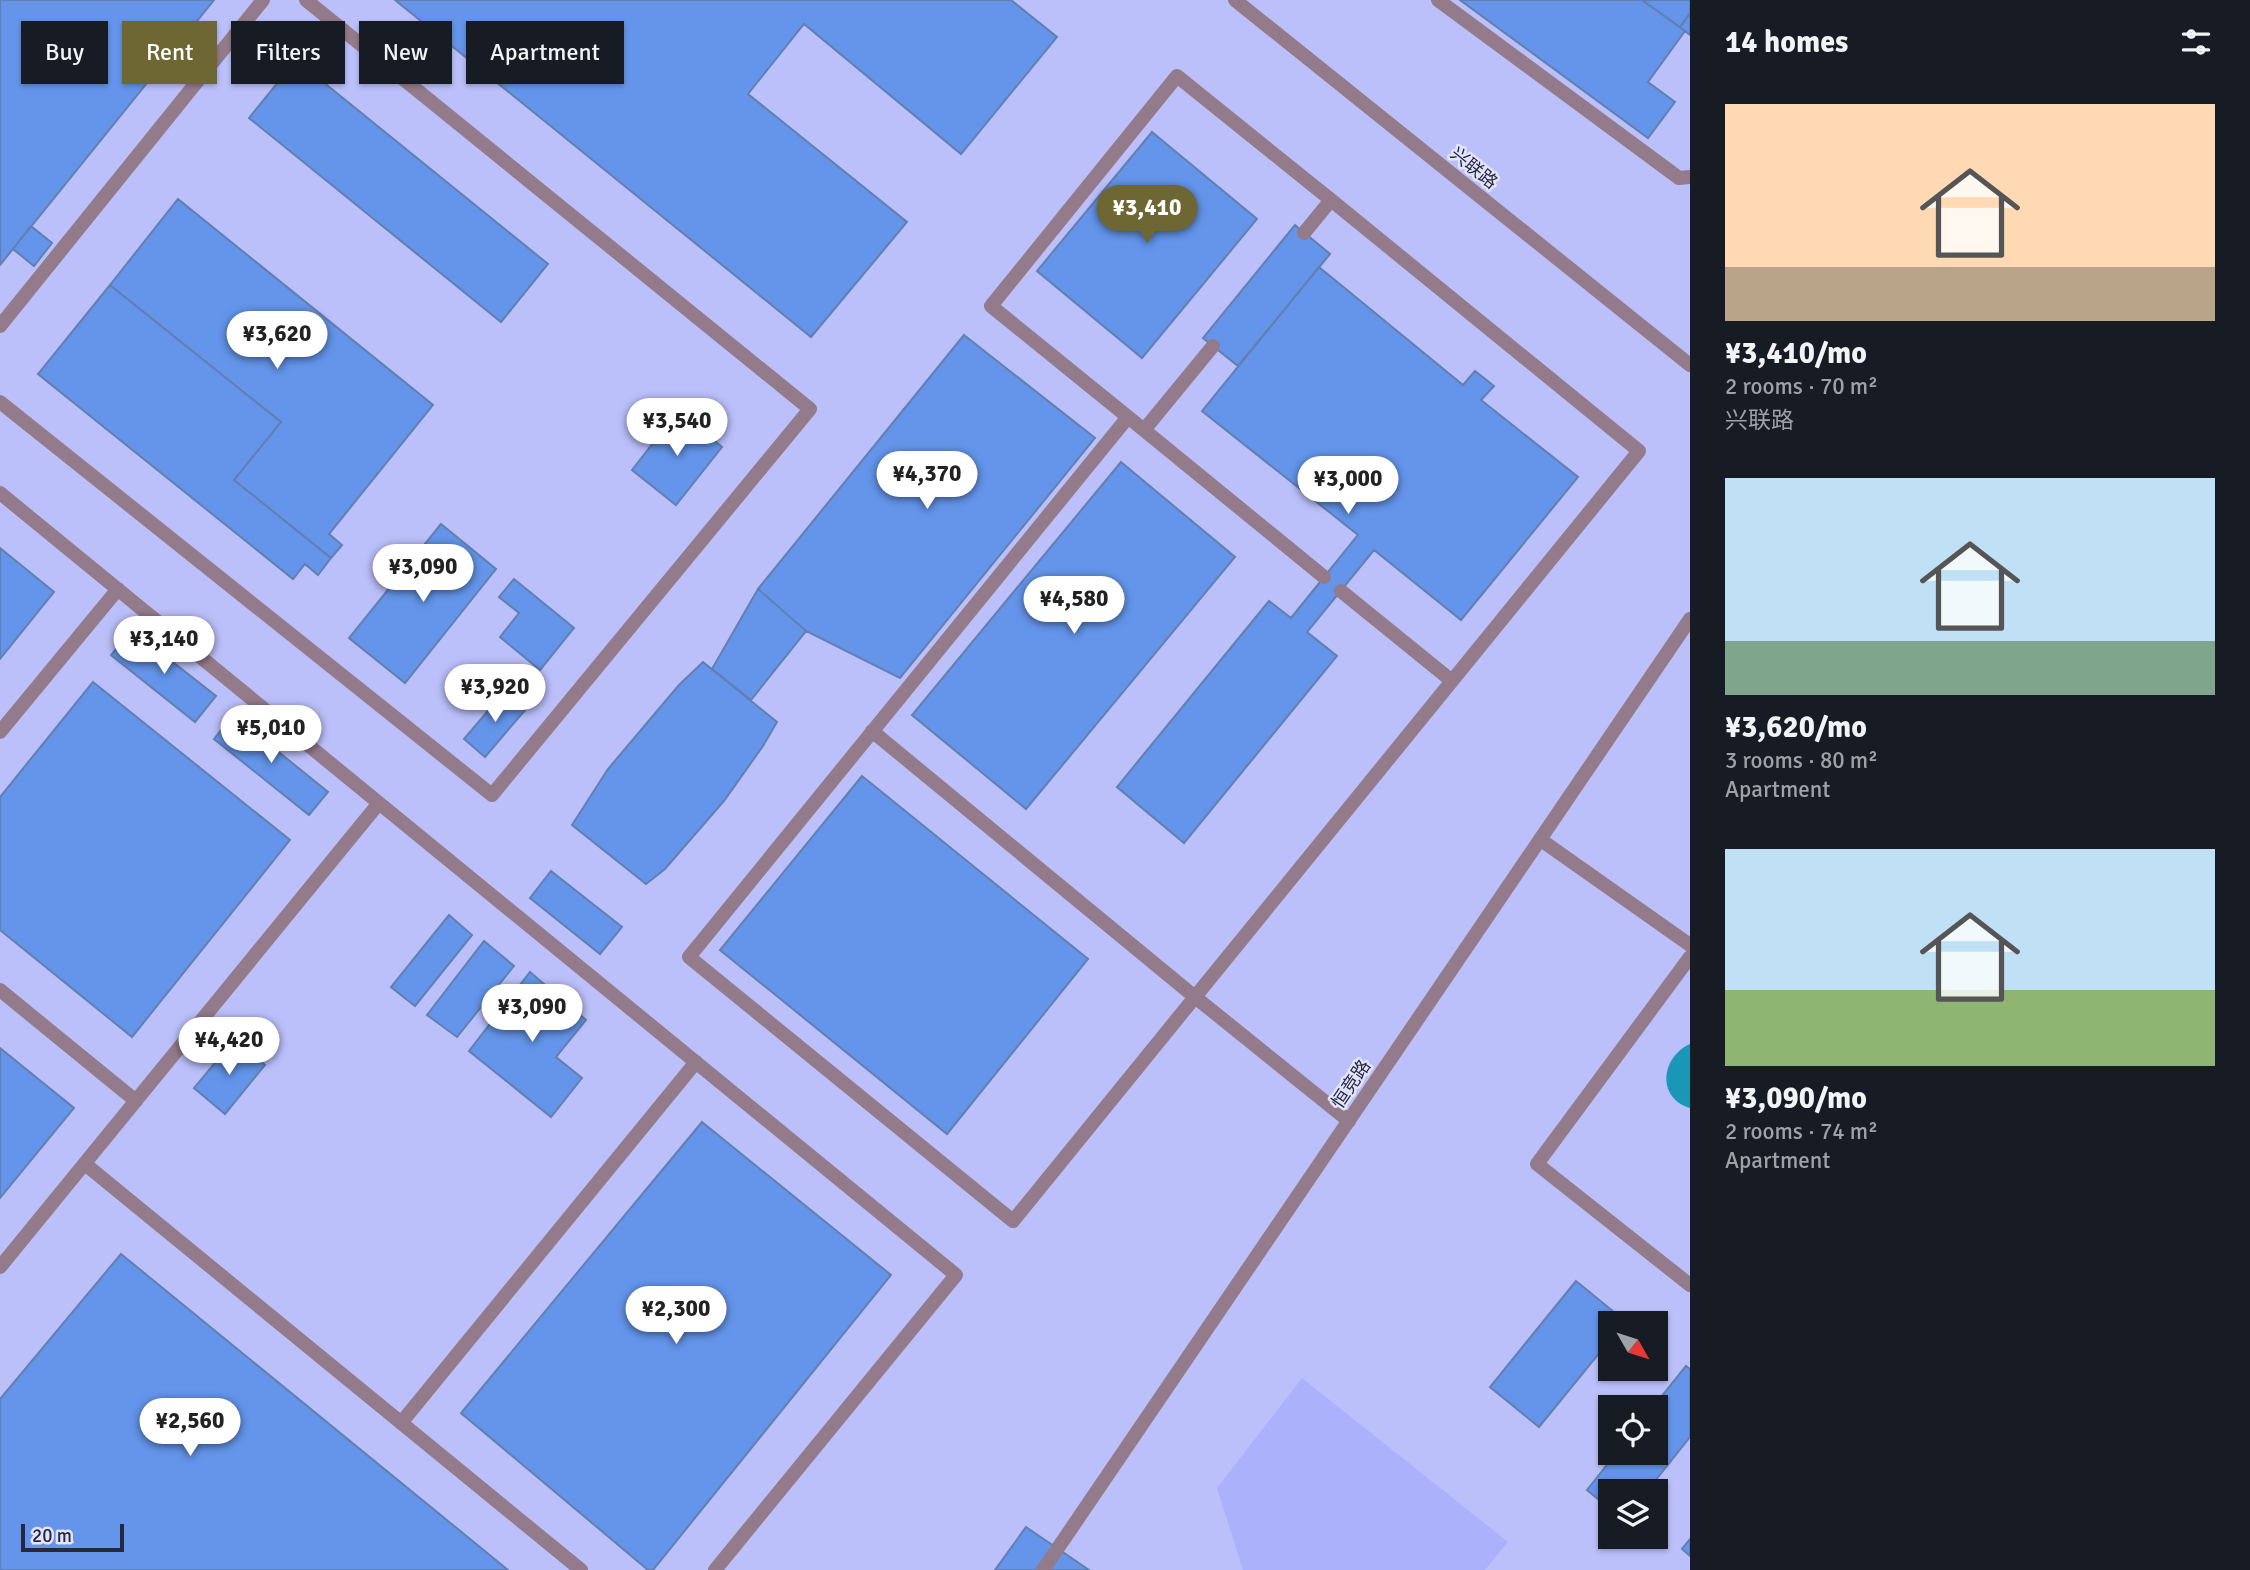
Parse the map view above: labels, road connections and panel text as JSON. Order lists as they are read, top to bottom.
{
  "streets": {
    "street": ["兴联路", "恒竞路"]
  },
  "scale_bar": "20 m",
  "north": "bottom right",
  "page": {
    "heading": "14 homes",
    "chip": [
      "Buy",
      "Rent",
      "Filters",
      "New",
      "Apartment"
    ],
    "list": [
      {
        "name": "¥3,410/mo",
        "note": "2 rooms · 70 m² · 兴联路"
      },
      {
        "name": "¥3,620/mo",
        "note": "3 rooms · 80 m² · Apartment"
      },
      {
        "name": "¥3,090/mo",
        "note": "2 rooms · 74 m² · Apartment"
      }
    ],
    "price": [
      "¥3,410",
      "¥3,620",
      "¥3,540",
      "¥4,370",
      "¥3,000",
      "¥3,090",
      "¥4,580",
      "¥3,140",
      "¥3,920",
      "¥5,010",
      "¥3,090",
      "¥4,420",
      "¥2,300",
      "¥2,560"
    ],
    "scale": "20 m"
  }
}
